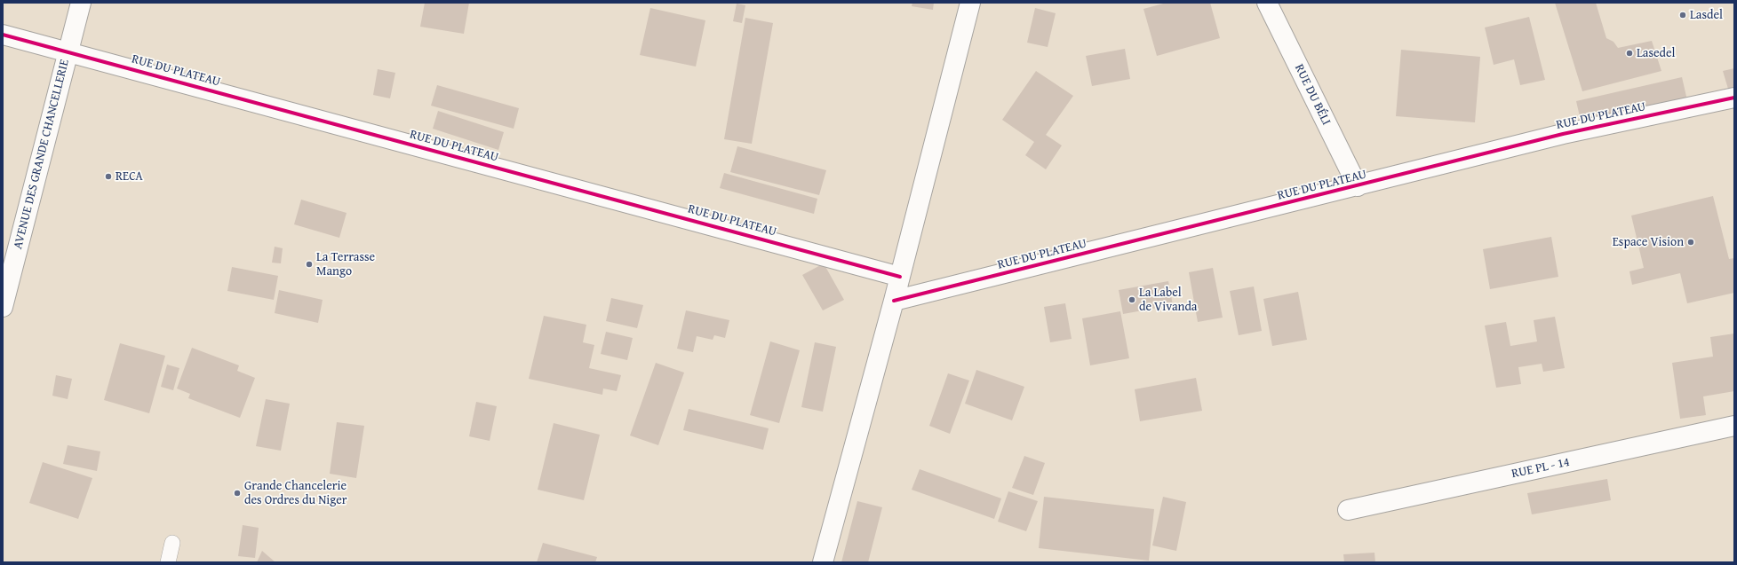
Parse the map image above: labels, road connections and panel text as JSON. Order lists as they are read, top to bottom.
{
  "streets": {
    "street": [
      "RUE DU PLATEAU",
      "RUE DU BÉLI",
      "AVENUE DES GRANDE CHANCELLERIE",
      "RUE PL - 14"
    ]
  },
  "crossings": [
    ["RUE DU PLATEAU", "RUE DU BÉLI"],
    ["RUE DU PLATEAU", "AVENUE DES GRANDE CHANCELLERIE"]
  ],
  "places": [
    "Lasdel",
    "Lasedel",
    "RECA",
    "Espace Vision",
    "La Terrasse Mango",
    "La Label de Vivanda",
    "Grande Chancelerie des Ordres du Niger"
  ]
}
